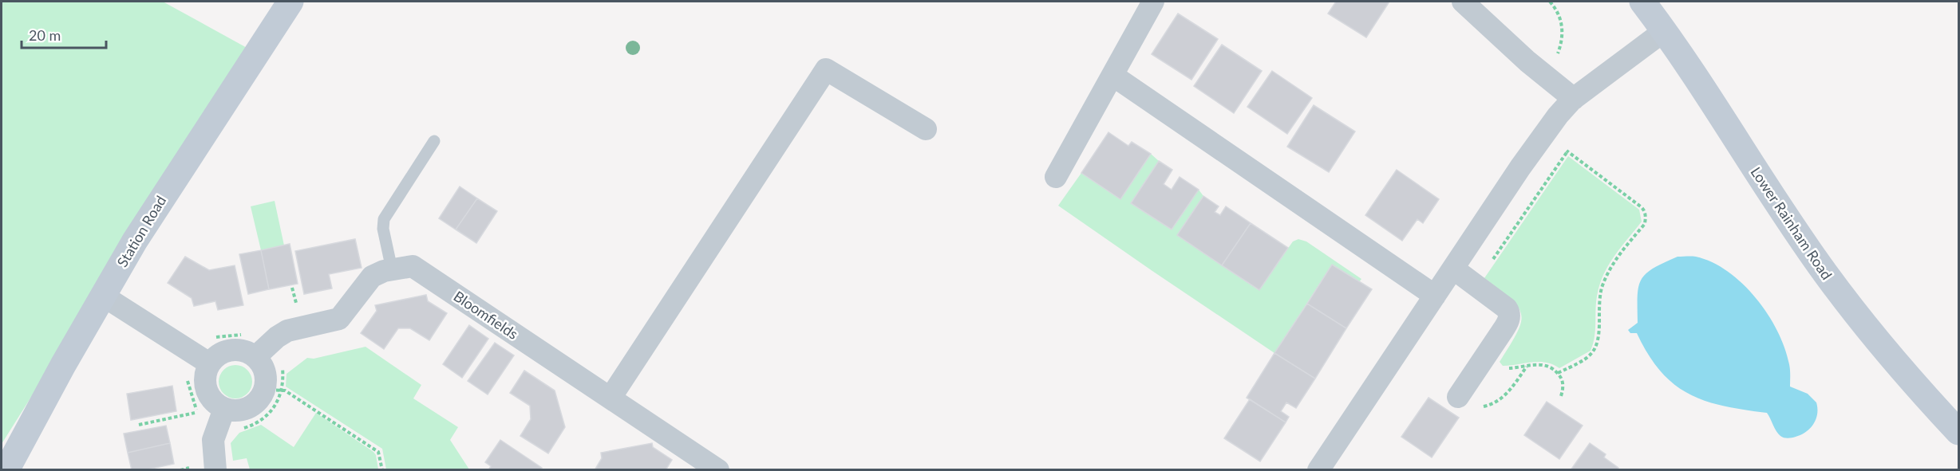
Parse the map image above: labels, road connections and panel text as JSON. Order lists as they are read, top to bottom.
{
  "streets": {
    "main road": ["Lower Rainham Road", "Station Road"],
    "street": ["Bloomfields"]
  },
  "scale_bar": "20 m"
}
